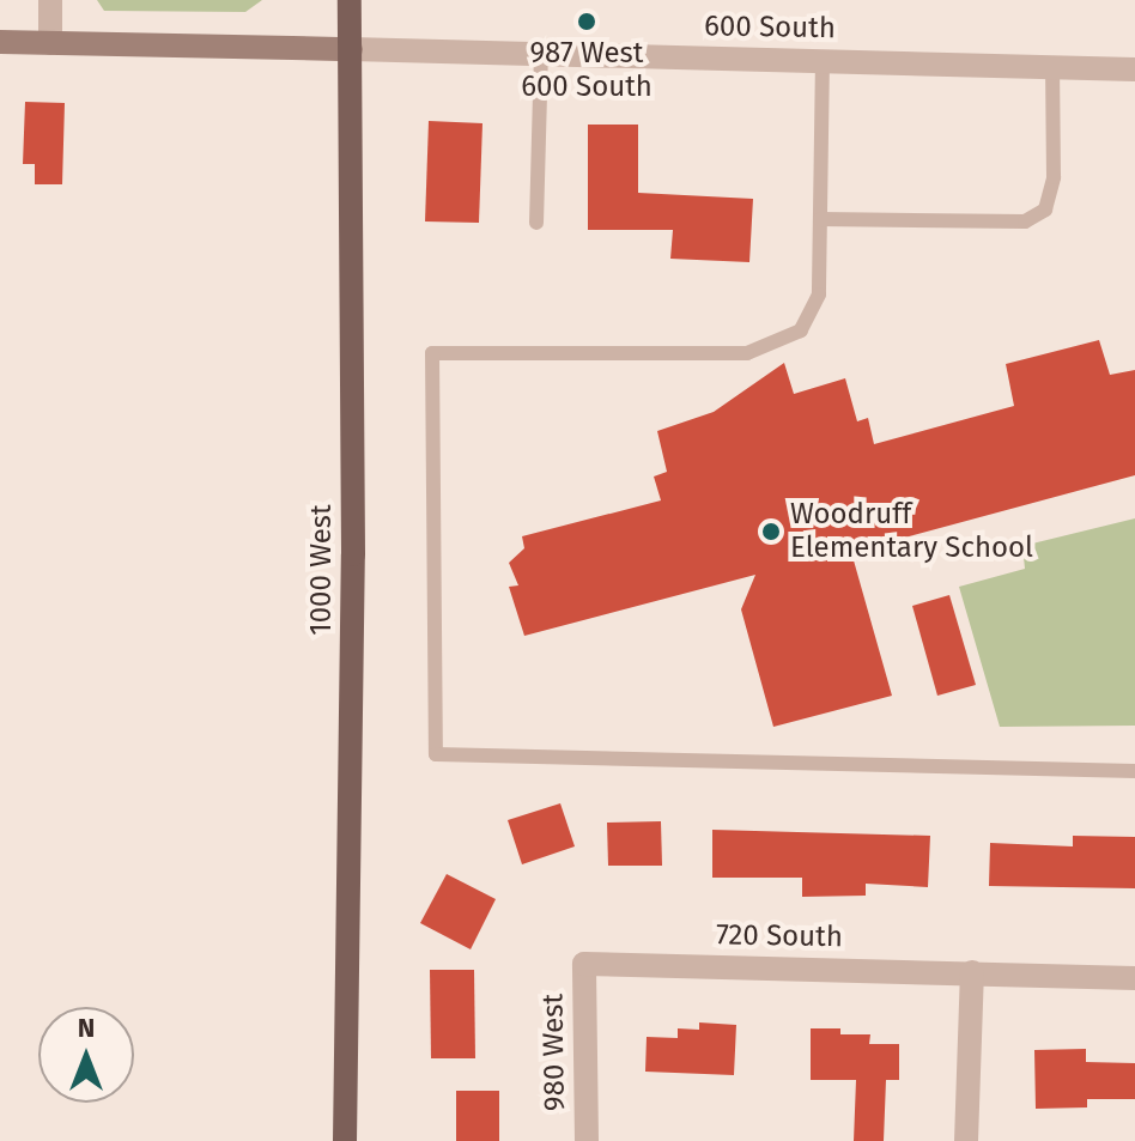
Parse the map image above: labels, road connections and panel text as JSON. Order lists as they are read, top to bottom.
{
  "streets": {
    "main road": ["600 South", "1000 West"],
    "street": ["720 South", "980 West"]
  },
  "crossings": [
    ["600 South", "1000 West"],
    ["720 South", "980 West"]
  ],
  "places": ["987 West 600 South", "Woodruff Elementary School"],
  "north": "top"
}
